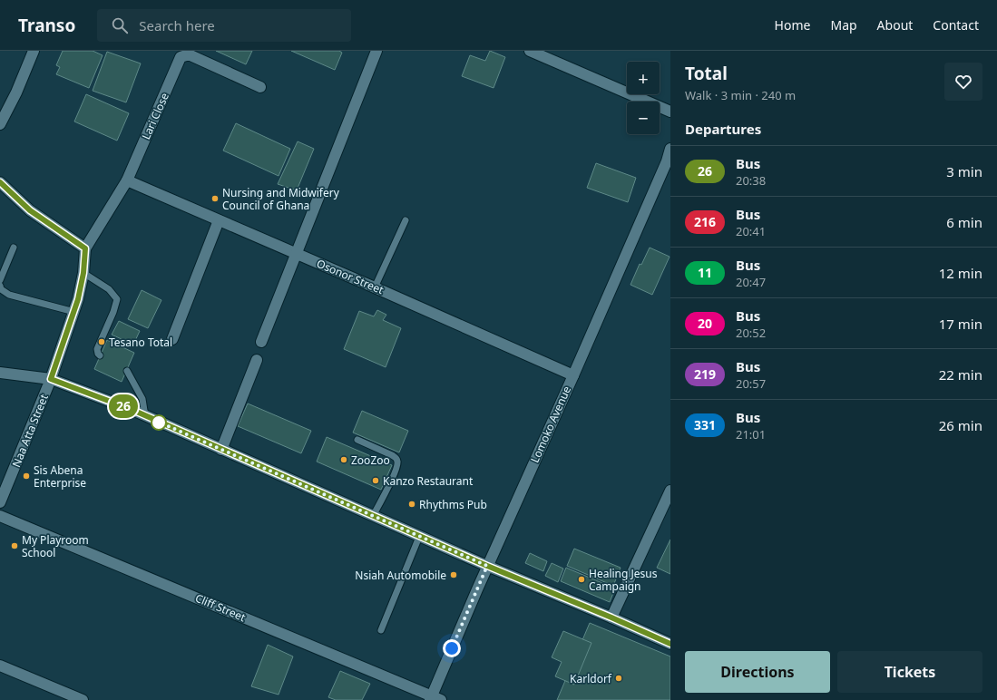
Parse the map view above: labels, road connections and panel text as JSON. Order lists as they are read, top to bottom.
{
  "streets": {
    "street": [
      "Lari Close",
      "Osonor Street",
      "Lomoko Avenue",
      "Naa Atta Street",
      "Cliff Street"
    ]
  },
  "crossings": [
    ["Lari Close", "Osonor Street"],
    ["Lari Close", "Naa Atta Street"],
    ["Osonor Street", "Lomoko Avenue"],
    ["Lomoko Avenue", "Cliff Street"]
  ],
  "places": [
    "Nursing and Midwifery Council of Ghana",
    "Tesano Total",
    "ZooZoo",
    "Sis Abena Enterprise",
    "Kanzo Restaurant",
    "Rhythms Pub",
    "My Playroom School",
    "Nsiah Automobile",
    "Healing Jesus Campaign",
    "Karldorf"
  ],
  "lines": ["bus line 26"],
  "page": {
    "header": "Transo",
    "search": "Search here",
    "nav": [
      "Home",
      "Map",
      "About",
      "Contact"
    ],
    "on_map": "26",
    "heading": [
      ["Total", "Walk · 3 min · 240 m"],
      "Departures"
    ],
    "map_buttons": ["+", "−"],
    "list": [
      {
        "mark": "26",
        "name": "Bus",
        "note": "20:38",
        "value": "3 min"
      },
      {
        "mark": "216",
        "name": "Bus",
        "note": "20:41",
        "value": "6 min"
      },
      {
        "mark": "11",
        "name": "Bus",
        "note": "20:47",
        "value": "12 min"
      },
      {
        "mark": "20",
        "name": "Bus",
        "note": "20:52",
        "value": "17 min"
      },
      {
        "mark": "219",
        "name": "Bus",
        "note": "20:57",
        "value": "22 min"
      },
      {
        "mark": "331",
        "name": "Bus",
        "note": "21:01",
        "value": "26 min"
      }
    ],
    "buttons": ["Directions", "Tickets"]
  }
}
